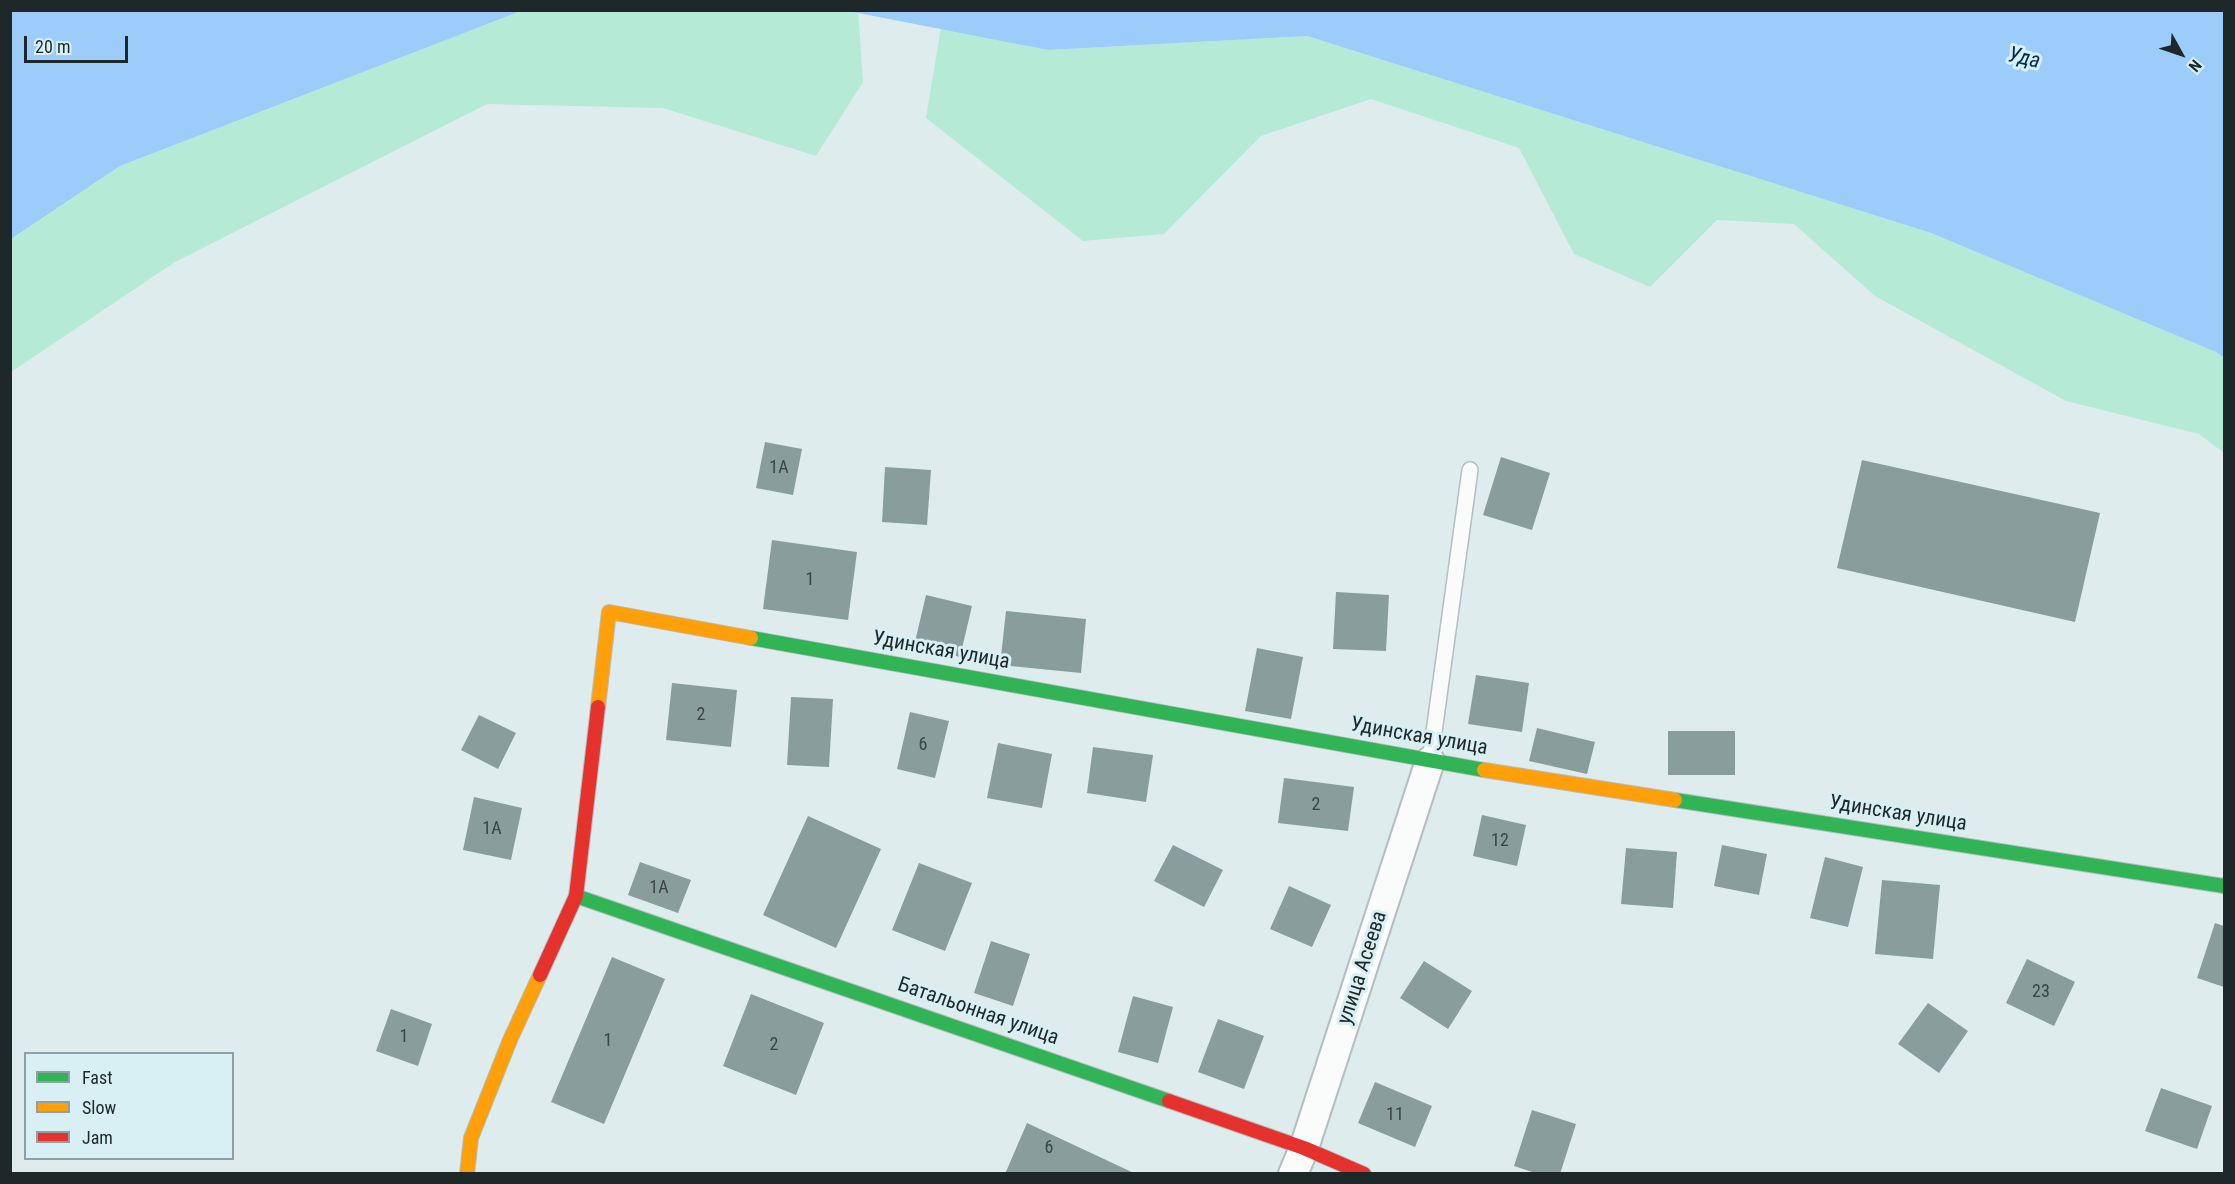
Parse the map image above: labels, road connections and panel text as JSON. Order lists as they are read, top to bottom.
{
  "streets": {
    "street": ["Удинская улица", "улица Асеева", "Батальонная улица"]
  },
  "crossings": [
    ["Удинская улица", "улица Асеева"],
    ["Удинская улица", "Батальонная улица"],
    ["улица Асеева", "Батальонная улица"]
  ],
  "water": ["Уда"],
  "house_numbers": [
    "1А",
    "1",
    "2",
    "6",
    "2",
    "1А",
    "12",
    "1А",
    "23",
    "1",
    "1",
    "2",
    "11",
    "6"
  ],
  "legend": ["Fast", "Slow", "Jam"],
  "scale_bar": "20 m",
  "north": "bottom right"
}
